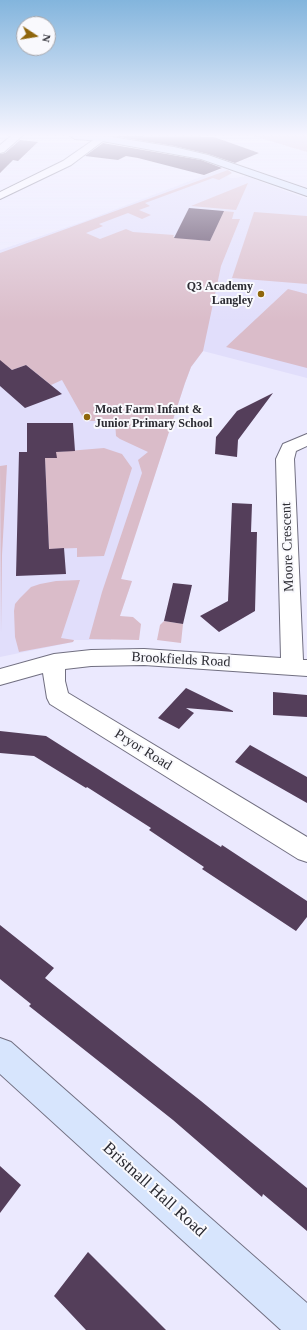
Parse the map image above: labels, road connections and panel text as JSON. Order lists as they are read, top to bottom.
{
  "streets": {
    "street": [
      "Moore Crescent",
      "Brookfields Road",
      "Pryor Road",
      "Bristnall Hall Road"
    ]
  },
  "crossings": [
    ["Moore Crescent", "Brookfields Road"],
    ["Brookfields Road", "Pryor Road"]
  ],
  "places": ["Q3 Academy Langley", "Moat Farm Infant & Junior Primary School"],
  "north": "right"
}
